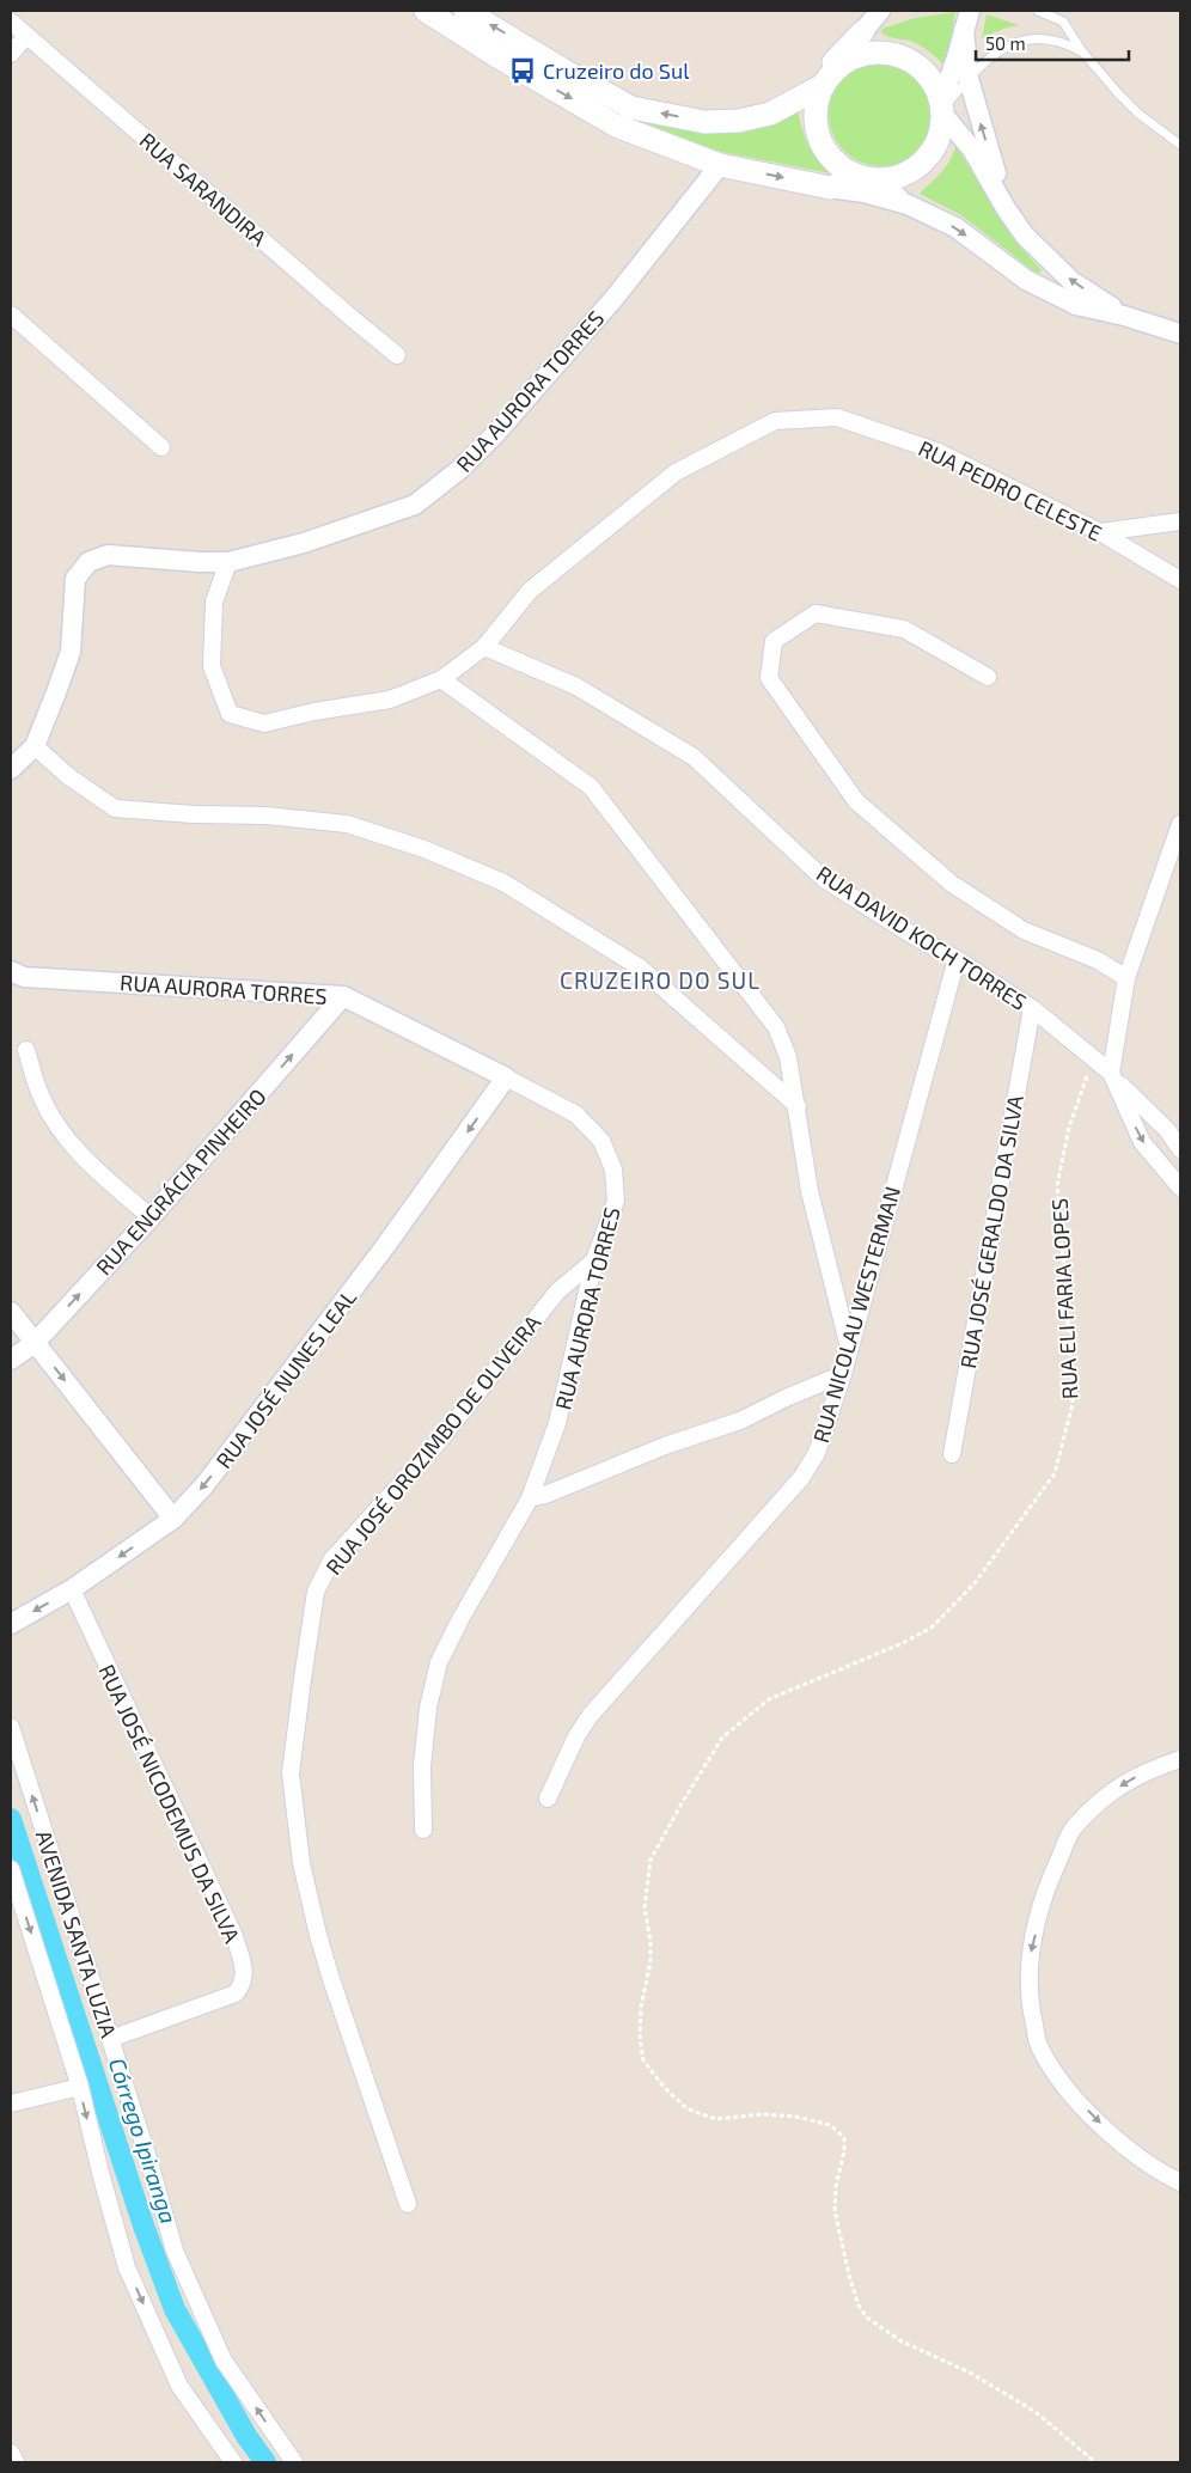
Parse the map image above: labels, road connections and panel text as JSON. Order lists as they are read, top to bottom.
{
  "streets": {
    "street": [
      "RUA SARANDIRA",
      "RUA AURORA TORRES",
      "RUA PEDRO CELESTE",
      "RUA DAVID KOCH TORRES",
      "RUA ENGRÁCIA PINHEIRO",
      "RUA JOSÉ GERALDO DA SILVA",
      "RUA NICOLAU WESTERMAN",
      "RUA JOSÉ NUNES LEAL",
      "RUA JOSÉ OROZIMBO DE OLIVEIRA",
      "RUA JOSÉ NICODEMUS DA SILVA",
      "AVENIDA SANTA LUZIA"
    ],
    "path": ["RUA ELI FARIA LOPES"]
  },
  "crossings": [
    ["RUA AURORA TORRES", "RUA PEDRO CELESTE"],
    ["RUA AURORA TORRES", "RUA ENGRÁCIA PINHEIRO"],
    ["RUA AURORA TORRES", "RUA JOSÉ NUNES LEAL"],
    ["RUA AURORA TORRES", "RUA JOSÉ OROZIMBO DE OLIVEIRA"],
    ["RUA PEDRO CELESTE", "RUA DAVID KOCH TORRES"],
    ["RUA DAVID KOCH TORRES", "RUA JOSÉ GERALDO DA SILVA"],
    ["RUA DAVID KOCH TORRES", "RUA ELI FARIA LOPES"],
    ["RUA DAVID KOCH TORRES", "RUA NICOLAU WESTERMAN"],
    ["RUA JOSÉ NUNES LEAL", "RUA JOSÉ NICODEMUS DA SILVA"],
    ["RUA JOSÉ NICODEMUS DA SILVA", "AVENIDA SANTA LUZIA"]
  ],
  "one_way": ["RUA ENGRÁCIA PINHEIRO", "RUA JOSÉ NUNES LEAL"],
  "districts": ["CRUZEIRO DO SUL"],
  "water": ["Córrego Ipiranga"],
  "places": {
    "bus stop": ["Cruzeiro do Sul"]
  },
  "scale_bar": "50 m"
}
